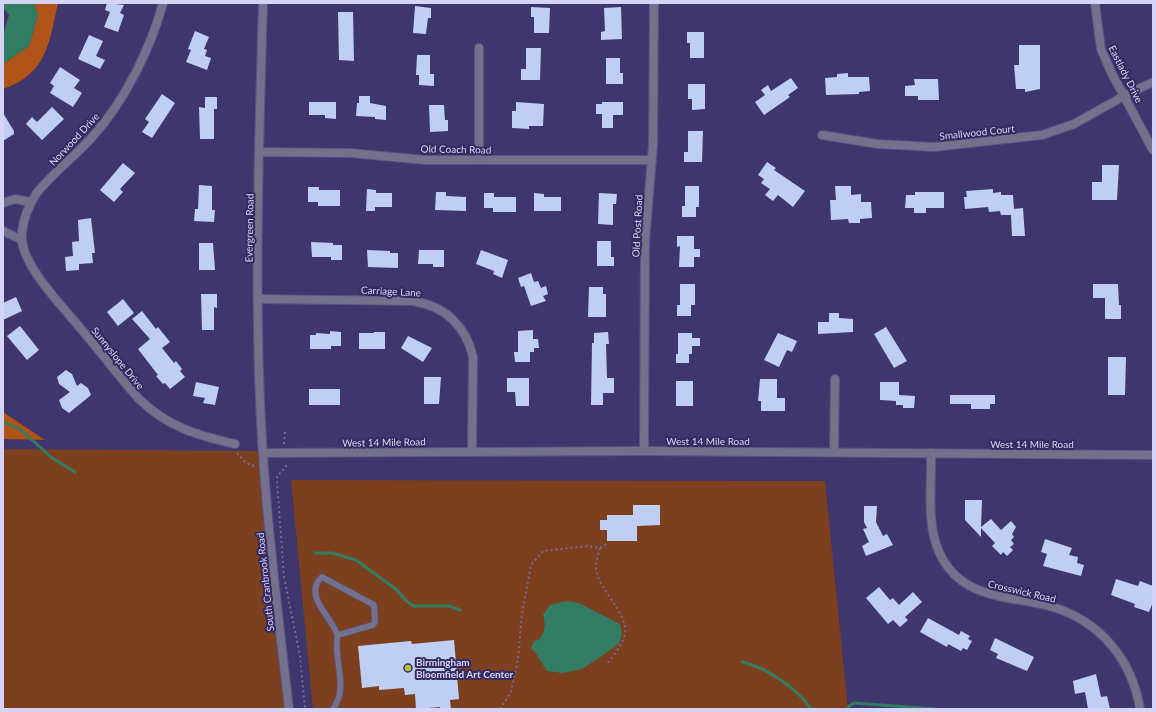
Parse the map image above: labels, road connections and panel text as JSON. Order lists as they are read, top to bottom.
{
  "streets": {
    "street": [
      "Eastlady Drive",
      "Smallwood Court",
      "Norwood Drive",
      "Old Coach Road",
      "Old Post Road",
      "Evergreen Road",
      "Carriage Lane",
      "Sunnyslope Drive",
      "West 14 Mile Road",
      "South Cranbrook Road",
      "Crosswick Road"
    ]
  },
  "crossings": [
    ["Eastlady Drive", "Smallwood Court"],
    ["Norwood Drive", "Sunnyslope Drive"],
    ["Old Coach Road", "Old Post Road"],
    ["Old Coach Road", "Evergreen Road"],
    ["Old Post Road", "West 14 Mile Road"],
    ["Evergreen Road", "Carriage Lane"],
    ["Evergreen Road", "West 14 Mile Road"],
    ["Evergreen Road", "South Cranbrook Road"],
    ["Carriage Lane", "West 14 Mile Road"],
    ["West 14 Mile Road", "South Cranbrook Road"],
    ["West 14 Mile Road", "Crosswick Road"]
  ],
  "places": ["Birmingham Bloomfield Art Center"]
}
